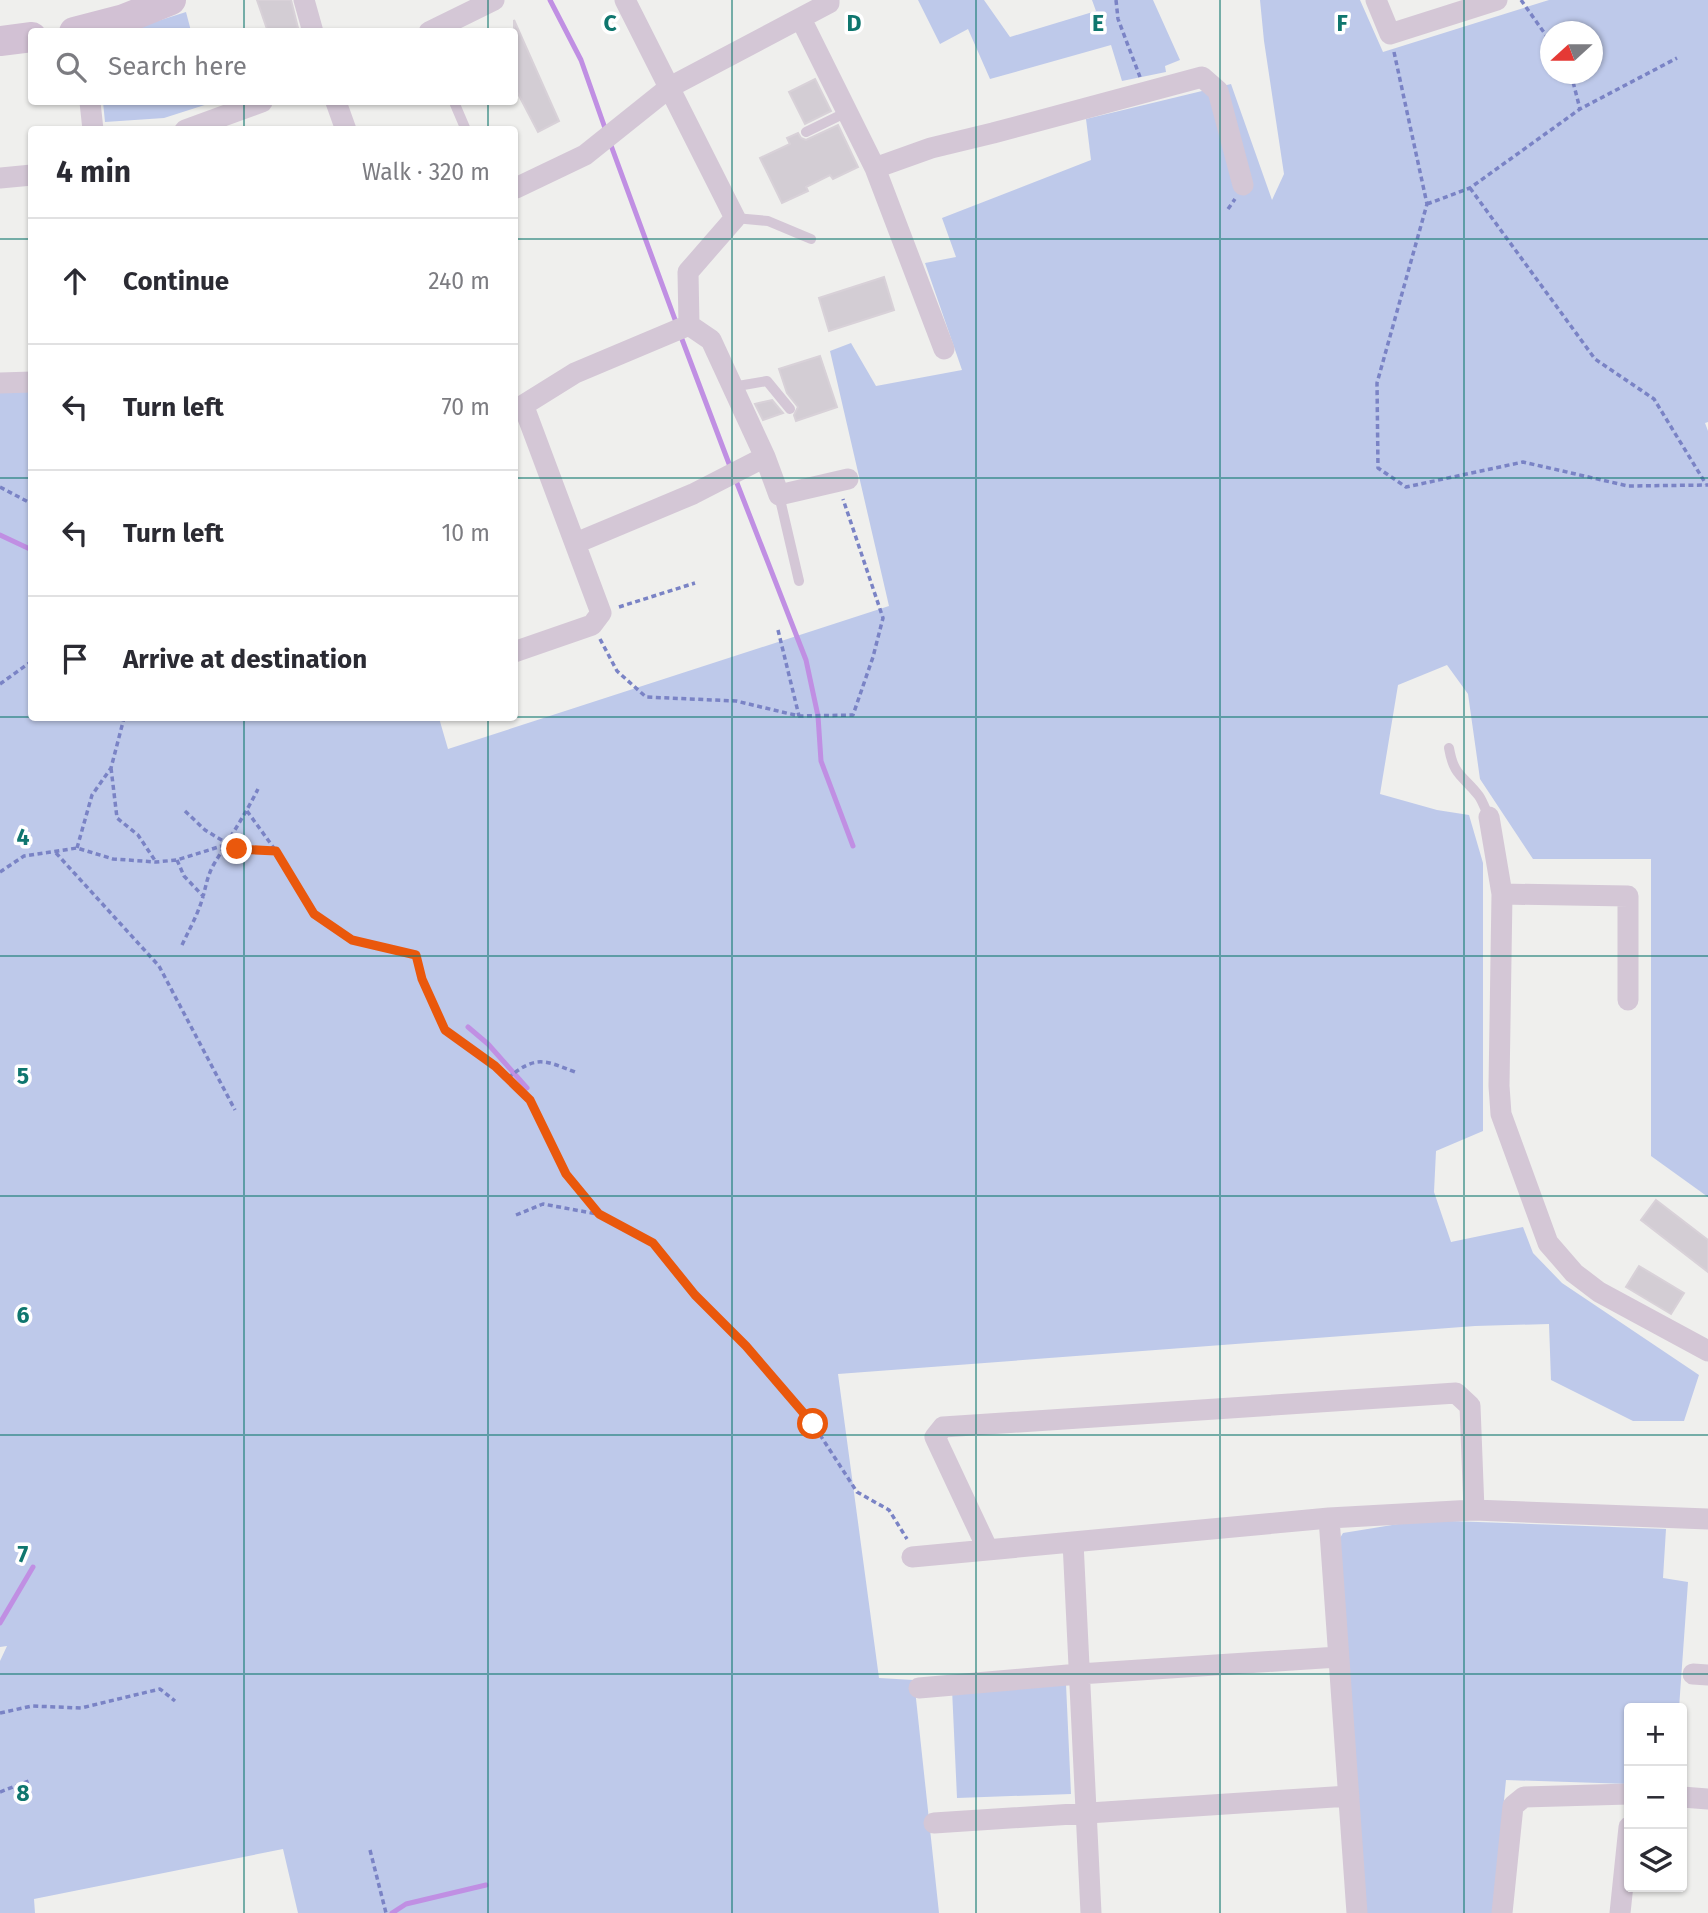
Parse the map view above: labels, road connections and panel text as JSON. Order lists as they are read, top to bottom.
{
  "north": "left",
  "page": {
    "search": "Search here",
    "heading": ["4 min", "Walk · 320 m"],
    "list": [
      ["Continue", "240 m"],
      ["Turn left", "70 m"],
      ["Turn left", "10 m"],
      "Arrive at destination"
    ],
    "map_buttons": ["+", "−"]
  },
  "grid": {
    "columns": [
      "C",
      "D",
      "E",
      "F"
    ],
    "rows": [
      "4",
      "5",
      "6",
      "7",
      "8"
    ]
  }
}
